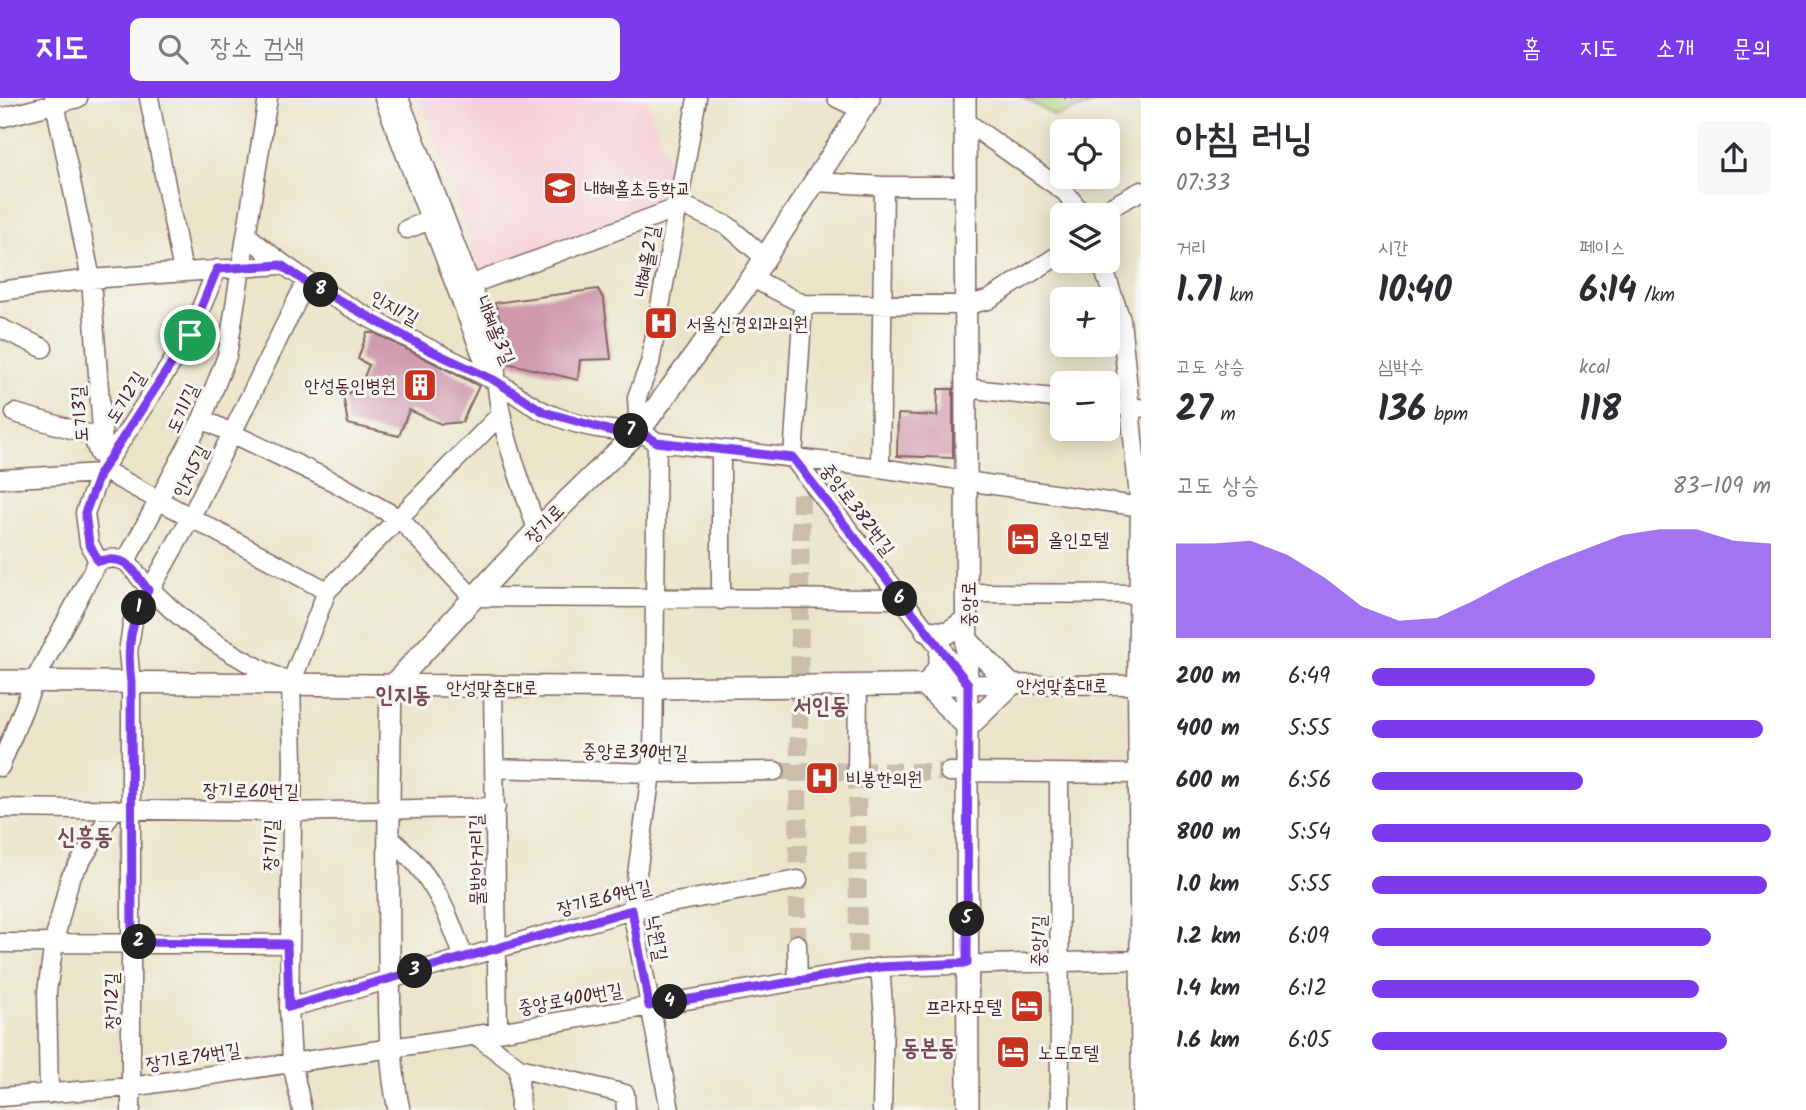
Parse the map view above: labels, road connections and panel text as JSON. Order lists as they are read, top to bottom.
{
  "streets": {
    "main road": ["장기로", "중앙로", "안성맞춤대로"],
    "street": [
      "내혜홀2길",
      "인지1길",
      "내혜홀3길",
      "도기2길",
      "도기1길",
      "도기3길",
      "인지5길",
      "중앙로382번길",
      "중앙로390번길",
      "장기로60번길",
      "장기1길",
      "물방아거리길",
      "장기로69번길",
      "낙원길",
      "중앙1길",
      "중앙로400번길",
      "장기2길",
      "장기로74번길"
    ]
  },
  "crossings": [
    ["내혜홀2길", "인지1길"],
    ["내혜홀2길", "장기로"],
    ["인지1길", "내혜홀3길"],
    ["인지1길", "도기1길"],
    ["인지1길", "인지5길"],
    ["인지1길", "장기로"],
    ["도기2길", "도기3길"],
    ["인지5길", "안성맞춤대로"],
    ["인지5길", "장기2길"],
    ["중앙로382번길", "중앙로"],
    ["중앙로382번길", "안성맞춤대로"],
    ["장기로", "안성맞춤대로"],
    ["중앙로", "안성맞춤대로"],
    ["중앙로", "중앙로400번길"],
    ["안성맞춤대로", "장기1길"],
    ["안성맞춤대로", "물방아거리길"],
    ["안성맞춤대로", "낙원길"],
    ["안성맞춤대로", "장기2길"],
    ["중앙로390번길", "물방아거리길"],
    ["중앙로390번길", "낙원길"],
    ["장기로60번길", "장기1길"],
    ["장기로60번길", "장기2길"],
    ["장기1길", "장기로74번길"],
    ["물방아거리길", "장기로69번길"],
    ["물방아거리길", "중앙로400번길"],
    ["장기로69번길", "낙원길"],
    ["낙원길", "중앙로400번길"],
    ["중앙1길", "중앙로400번길"],
    ["중앙로400번길", "장기로74번길"],
    ["장기2길", "장기로74번길"]
  ],
  "districts": [
    "인지동",
    "서인동",
    "신흥동",
    "동본동"
  ],
  "places": {
    "school or university": ["내혜홀초등학교"],
    "hospital": ["서울신경외과의원", "비봉한의원"],
    "building": ["안성동인병원"],
    "hotel": ["올인모텔", "프라자모텔", "노도모텔"]
  },
  "page": {
    "header": "지도",
    "search": "장소 검색",
    "nav": [
      "홈",
      "지도",
      "소개",
      "문의"
    ],
    "heading": ["아침 러닝", "07:33"],
    "map_buttons": ["+", "−"],
    "stats": [
      ["거리", "1.71 km"],
      ["시간", "10:40"],
      ["페이스", "6:14 /km"],
      ["고도 상승", "27 m"],
      ["심박수", "136 bpm"],
      ["kcal", "118"]
    ],
    "pins": [
      "8",
      "7",
      "6",
      "1",
      "5",
      "2",
      "3",
      "4"
    ],
    "chart": ["고도 상승", "83–109 m"],
    "list": [
      {
        "name": "200 m",
        "note": "6:49"
      },
      {
        "name": "400 m",
        "note": "5:55"
      },
      {
        "name": "600 m",
        "note": "6:56"
      },
      {
        "name": "800 m",
        "note": "5:54"
      },
      {
        "name": "1.0 km",
        "note": "5:55"
      },
      {
        "name": "1.2 km",
        "note": "6:09"
      },
      {
        "name": "1.4 km",
        "note": "6:12"
      },
      {
        "name": "1.6 km",
        "note": "6:05"
      }
    ]
  }
}
